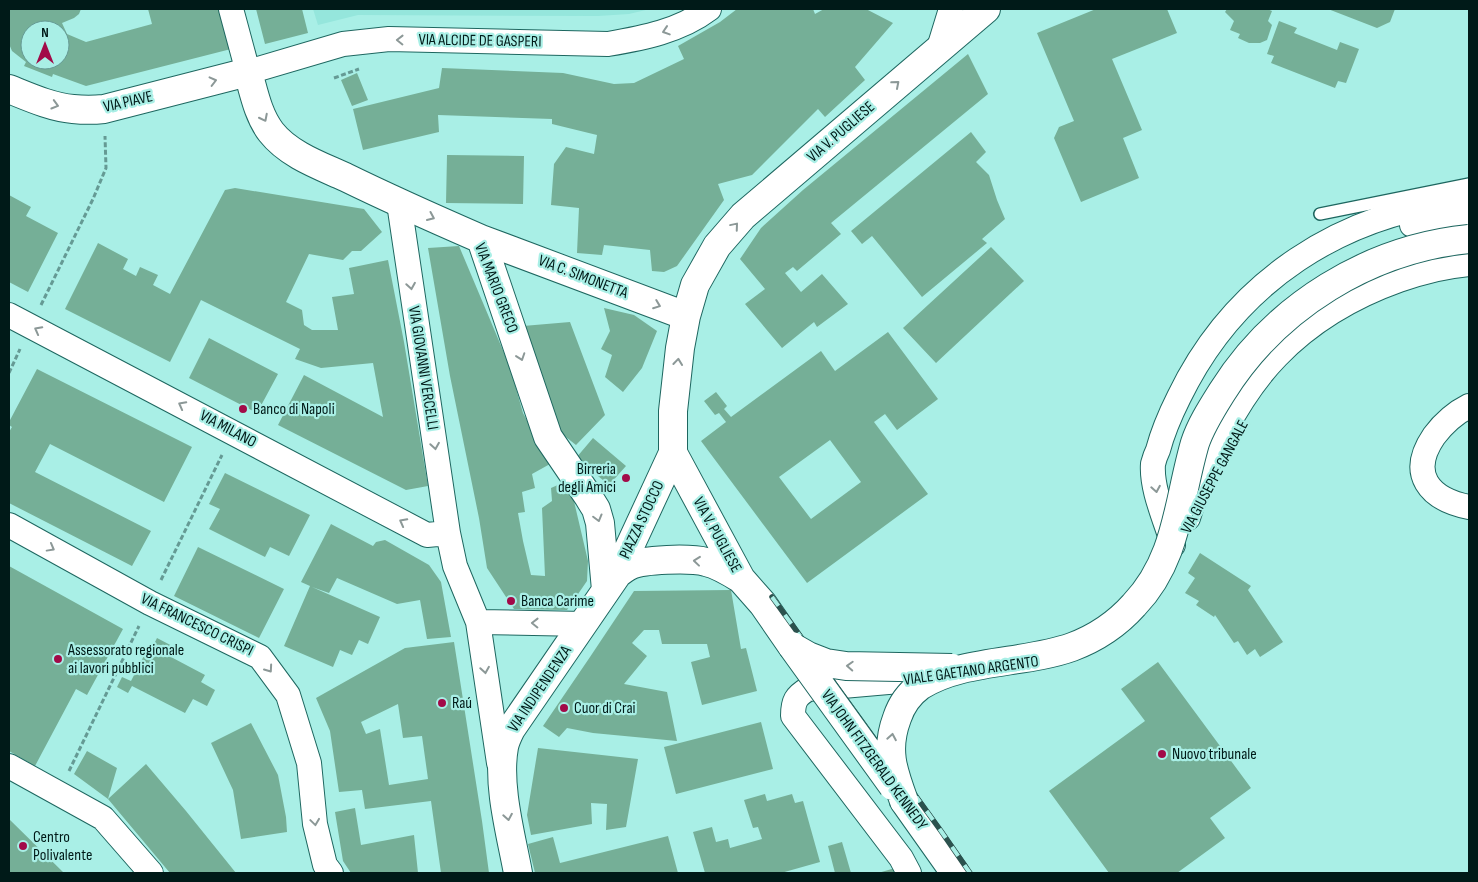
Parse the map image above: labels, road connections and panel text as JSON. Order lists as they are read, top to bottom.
{
  "streets": {
    "street": [
      "VIA ALCIDE DE GASPERI",
      "VIA PIAVE",
      "VIA V. PUGLIESE",
      "VIA C. SIMONETTA",
      "VIA MARIO GRECO",
      "VIA GIOVANNI VERCELLI",
      "VIA MILANO",
      "VIA GIUSEPPE GANGALE",
      "PIAZZA STOCCO",
      "VIA FRANCESCO CRISPI",
      "VIALE GAETANO ARGENTO",
      "VIA INDIPENDENZA",
      "VIA JOHN FITZGERALD KENNEDY"
    ]
  },
  "crossings": [
    ["VIA ALCIDE DE GASPERI", "VIA PIAVE"],
    ["VIA ALCIDE DE GASPERI", "VIA MARIO GRECO"],
    ["VIA PIAVE", "VIA MARIO GRECO"],
    ["VIA V. PUGLIESE", "VIA C. SIMONETTA"],
    ["VIA V. PUGLIESE", "VIA GIUSEPPE GANGALE"],
    ["VIA V. PUGLIESE", "PIAZZA STOCCO"],
    ["VIA V. PUGLIESE", "VIA JOHN FITZGERALD KENNEDY"],
    ["VIA C. SIMONETTA", "VIA MARIO GRECO"],
    ["VIA MARIO GRECO", "VIA GIOVANNI VERCELLI"],
    ["VIA MARIO GRECO", "PIAZZA STOCCO"],
    ["VIA MARIO GRECO", "VIA INDIPENDENZA"],
    ["VIA GIOVANNI VERCELLI", "VIA MILANO"],
    ["VIA GIOVANNI VERCELLI", "VIA INDIPENDENZA"],
    ["VIA MILANO", "VIA INDIPENDENZA"],
    ["VIA GIUSEPPE GANGALE", "VIALE GAETANO ARGENTO"],
    ["VIA GIUSEPPE GANGALE", "VIA JOHN FITZGERALD KENNEDY"],
    ["PIAZZA STOCCO", "VIA INDIPENDENZA"]
  ],
  "one_way": [
    "VIA ALCIDE DE GASPERI",
    "VIA PIAVE",
    "VIA V. PUGLIESE",
    "VIA C. SIMONETTA",
    "VIA MARIO GRECO",
    "VIA GIOVANNI VERCELLI",
    "VIA MILANO",
    "PIAZZA STOCCO"
  ],
  "places": [
    "Banco di Napoli",
    "Birreria degli Amici",
    "Banca Carime",
    "Assessorato regionale ai lavori pubblici",
    "Raú",
    "Cuor di Crai",
    "Nuovo tribunale",
    "Centro Polivalente"
  ],
  "north": "top"
}
